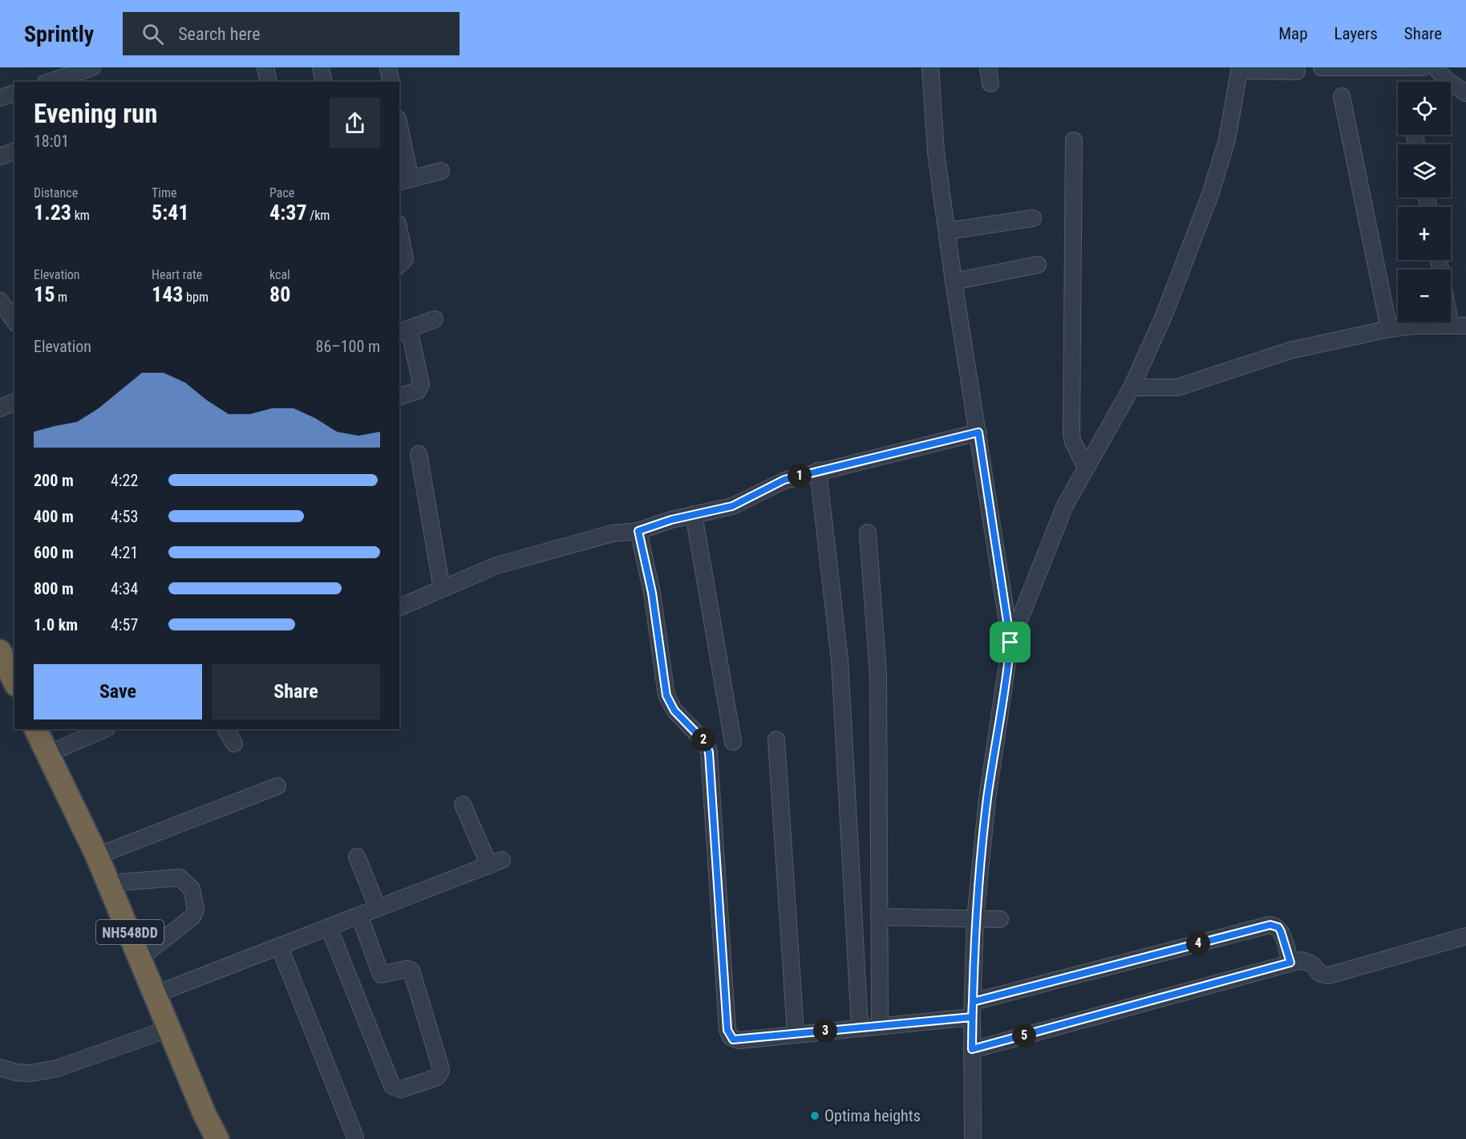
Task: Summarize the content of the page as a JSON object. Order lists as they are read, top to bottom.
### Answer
{
  "streets": {
    "highway": ["NH548DD"]
  },
  "places": ["Optima heights"],
  "page": {
    "header": "Sprintly",
    "search": "Search here",
    "nav": ["Map", "Layers", "Share"],
    "map_buttons": ["+", "−"],
    "heading": ["Evening run", "18:01"],
    "stats": [
      ["Distance", "1.23 km"],
      ["Time", "5:41"],
      ["Pace", "4:37 /km"],
      ["Elevation", "15 m"],
      ["Heart rate", "143 bpm"],
      ["kcal", "80"]
    ],
    "chart": ["Elevation", "86–100 m"],
    "list": [
      {
        "name": "200 m",
        "note": "4:22"
      },
      {
        "name": "400 m",
        "note": "4:53"
      },
      {
        "name": "600 m",
        "note": "4:21"
      },
      {
        "name": "800 m",
        "note": "4:34"
      },
      {
        "name": "1.0 km",
        "note": "4:57"
      }
    ],
    "pins": [
      "1",
      "2",
      "4",
      "3",
      "5"
    ],
    "buttons": ["Save", "Share"]
  }
}
